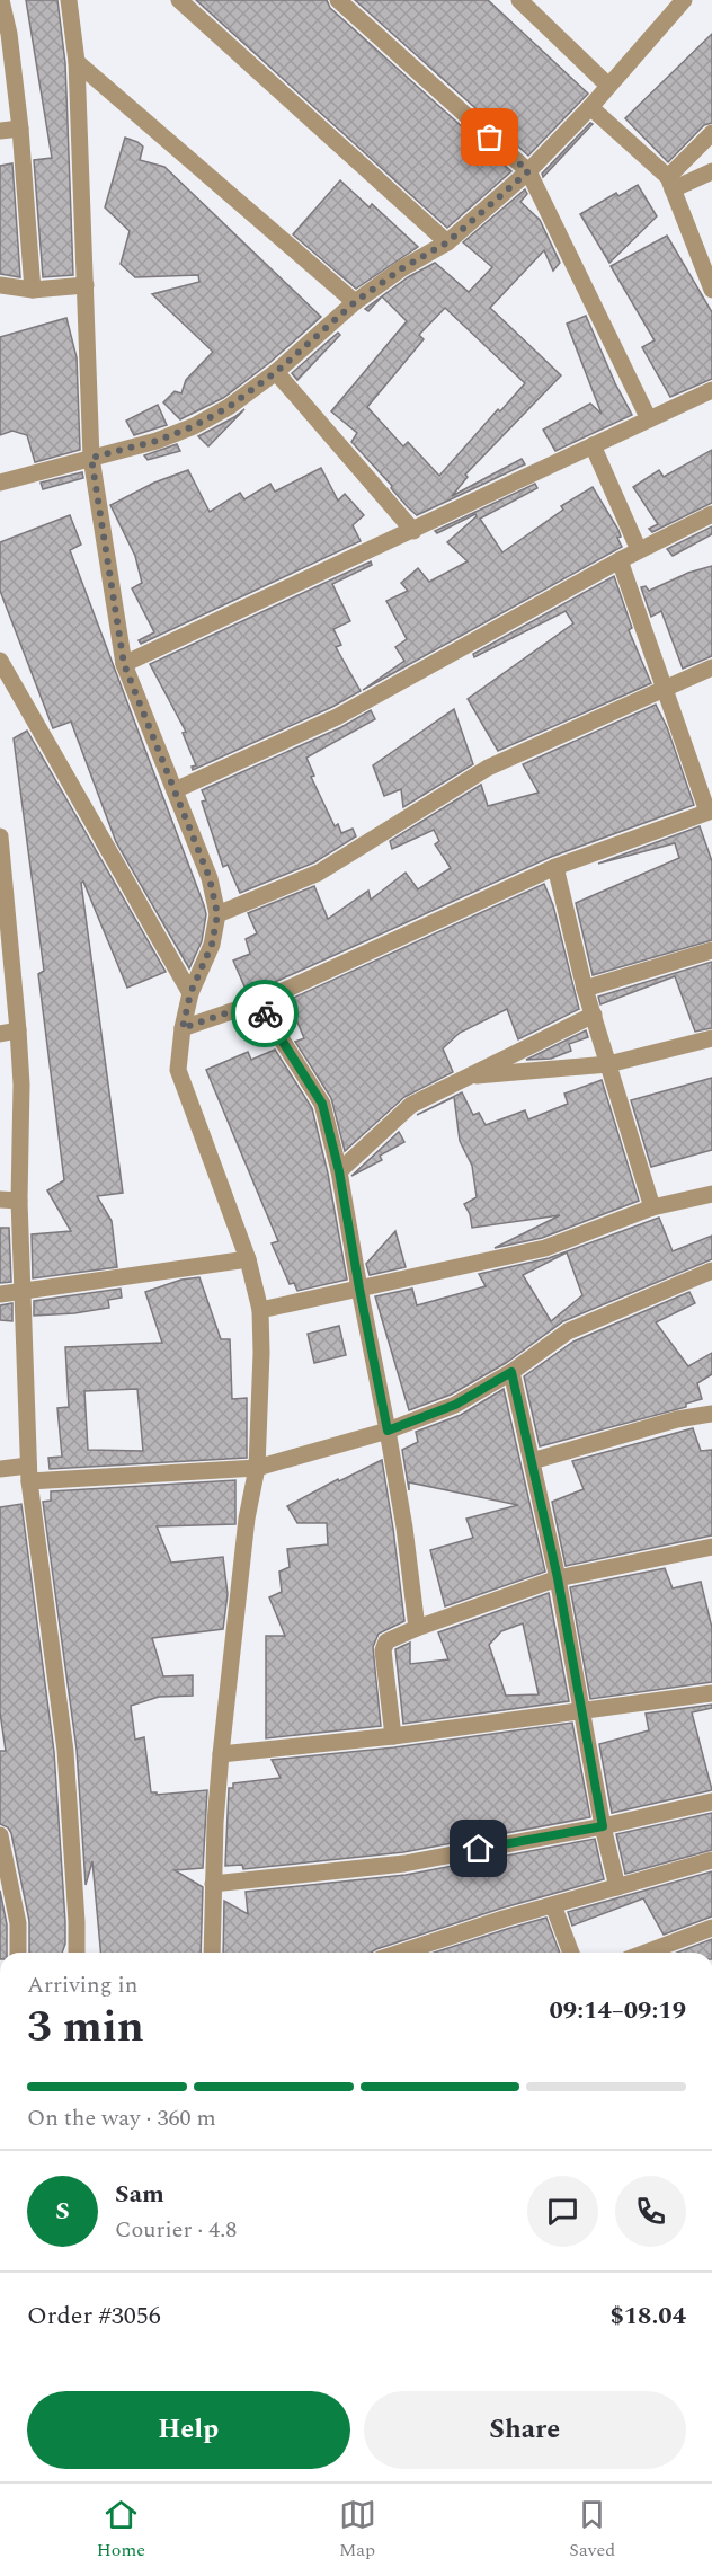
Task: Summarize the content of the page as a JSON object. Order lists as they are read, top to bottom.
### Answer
{
  "page": {
    "heading": ["3 min", "Arriving in", "09:14–09:19"],
    "panel": [
      "Sam",
      "Courier · 4.8",
      "Order #3056",
      "$18.04"
    ],
    "bar": "On the way · 360 m",
    "round": "S",
    "buttons": ["Help", "Share"],
    "tabs": ["Home", "Map", "Saved"]
  }
}
